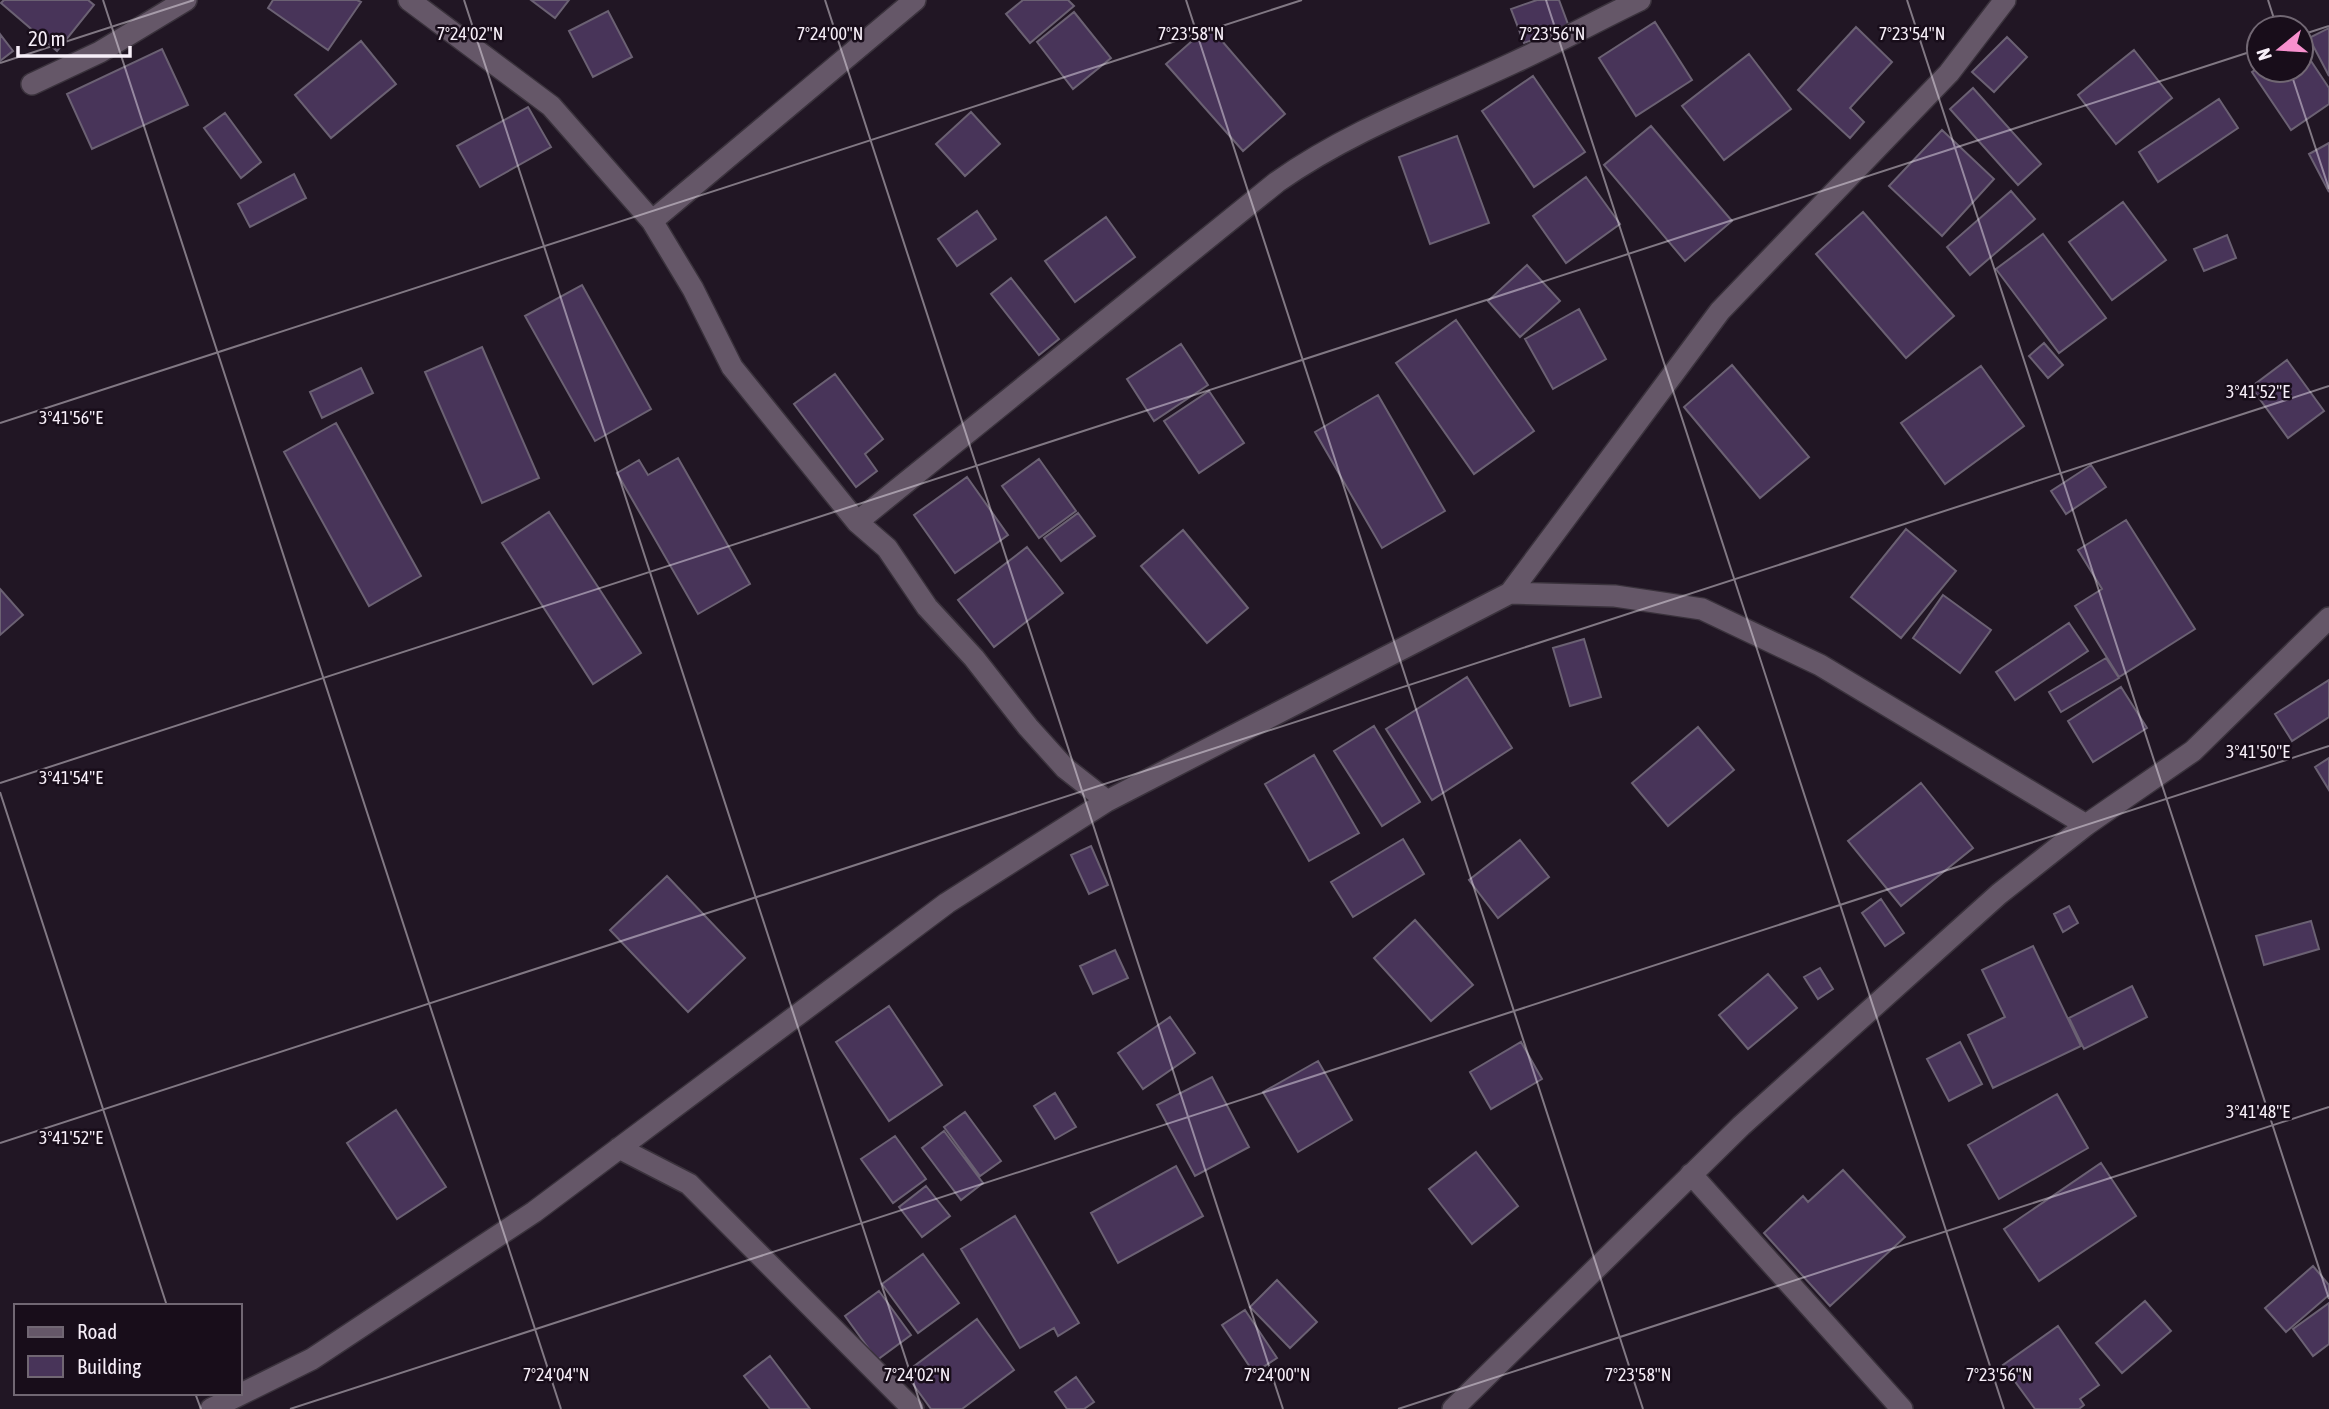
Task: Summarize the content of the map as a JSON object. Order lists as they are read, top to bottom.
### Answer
{
  "legend": ["Road", "Building"],
  "scale_bar": "20 m",
  "north": "left",
  "coordinates": [
    "7°24'02\"N",
    "7°24'00\"N",
    "7°23'58\"N",
    "7°23'56\"N",
    "7°23'54\"N",
    "3°41'52\"E",
    "3°41'56\"E",
    "3°41'50\"E",
    "3°41'54\"E",
    "3°41'48\"E",
    "7°24'04\"N"
  ]
}
